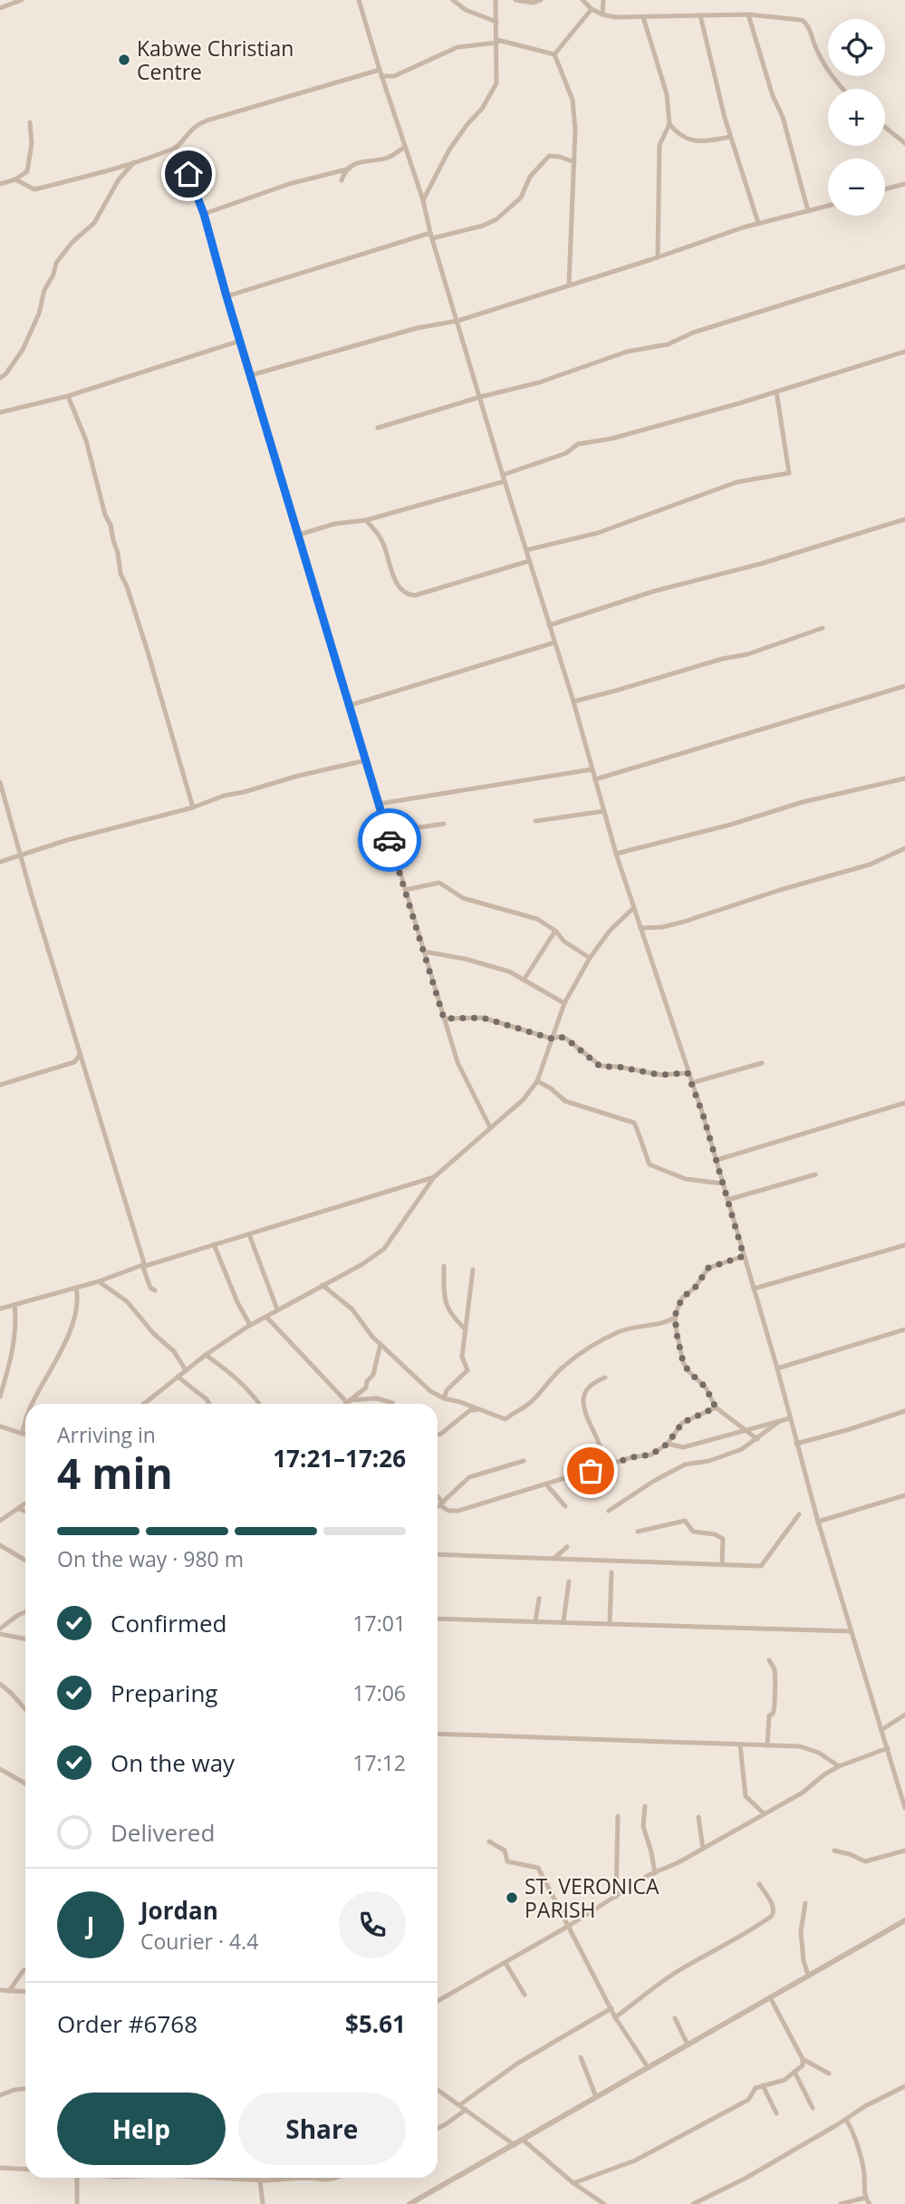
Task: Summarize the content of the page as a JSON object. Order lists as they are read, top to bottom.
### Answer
{
  "places": ["Kabwe Christian Centre", "ST. VERONICA PARISH"],
  "page": {
    "map_buttons": ["+", "−"],
    "heading": ["4 min", "Arriving in", "17:21–17:26"],
    "panel": [
      "Jordan",
      "Courier · 4.4",
      "Order #6768",
      "$5.61"
    ],
    "bar": "On the way · 980 m",
    "list": [
      ["Confirmed", "17:01"],
      ["Preparing", "17:06"],
      ["On the way", "17:12"],
      "Delivered"
    ],
    "round": "J",
    "buttons": ["Help", "Share"]
  }
}
